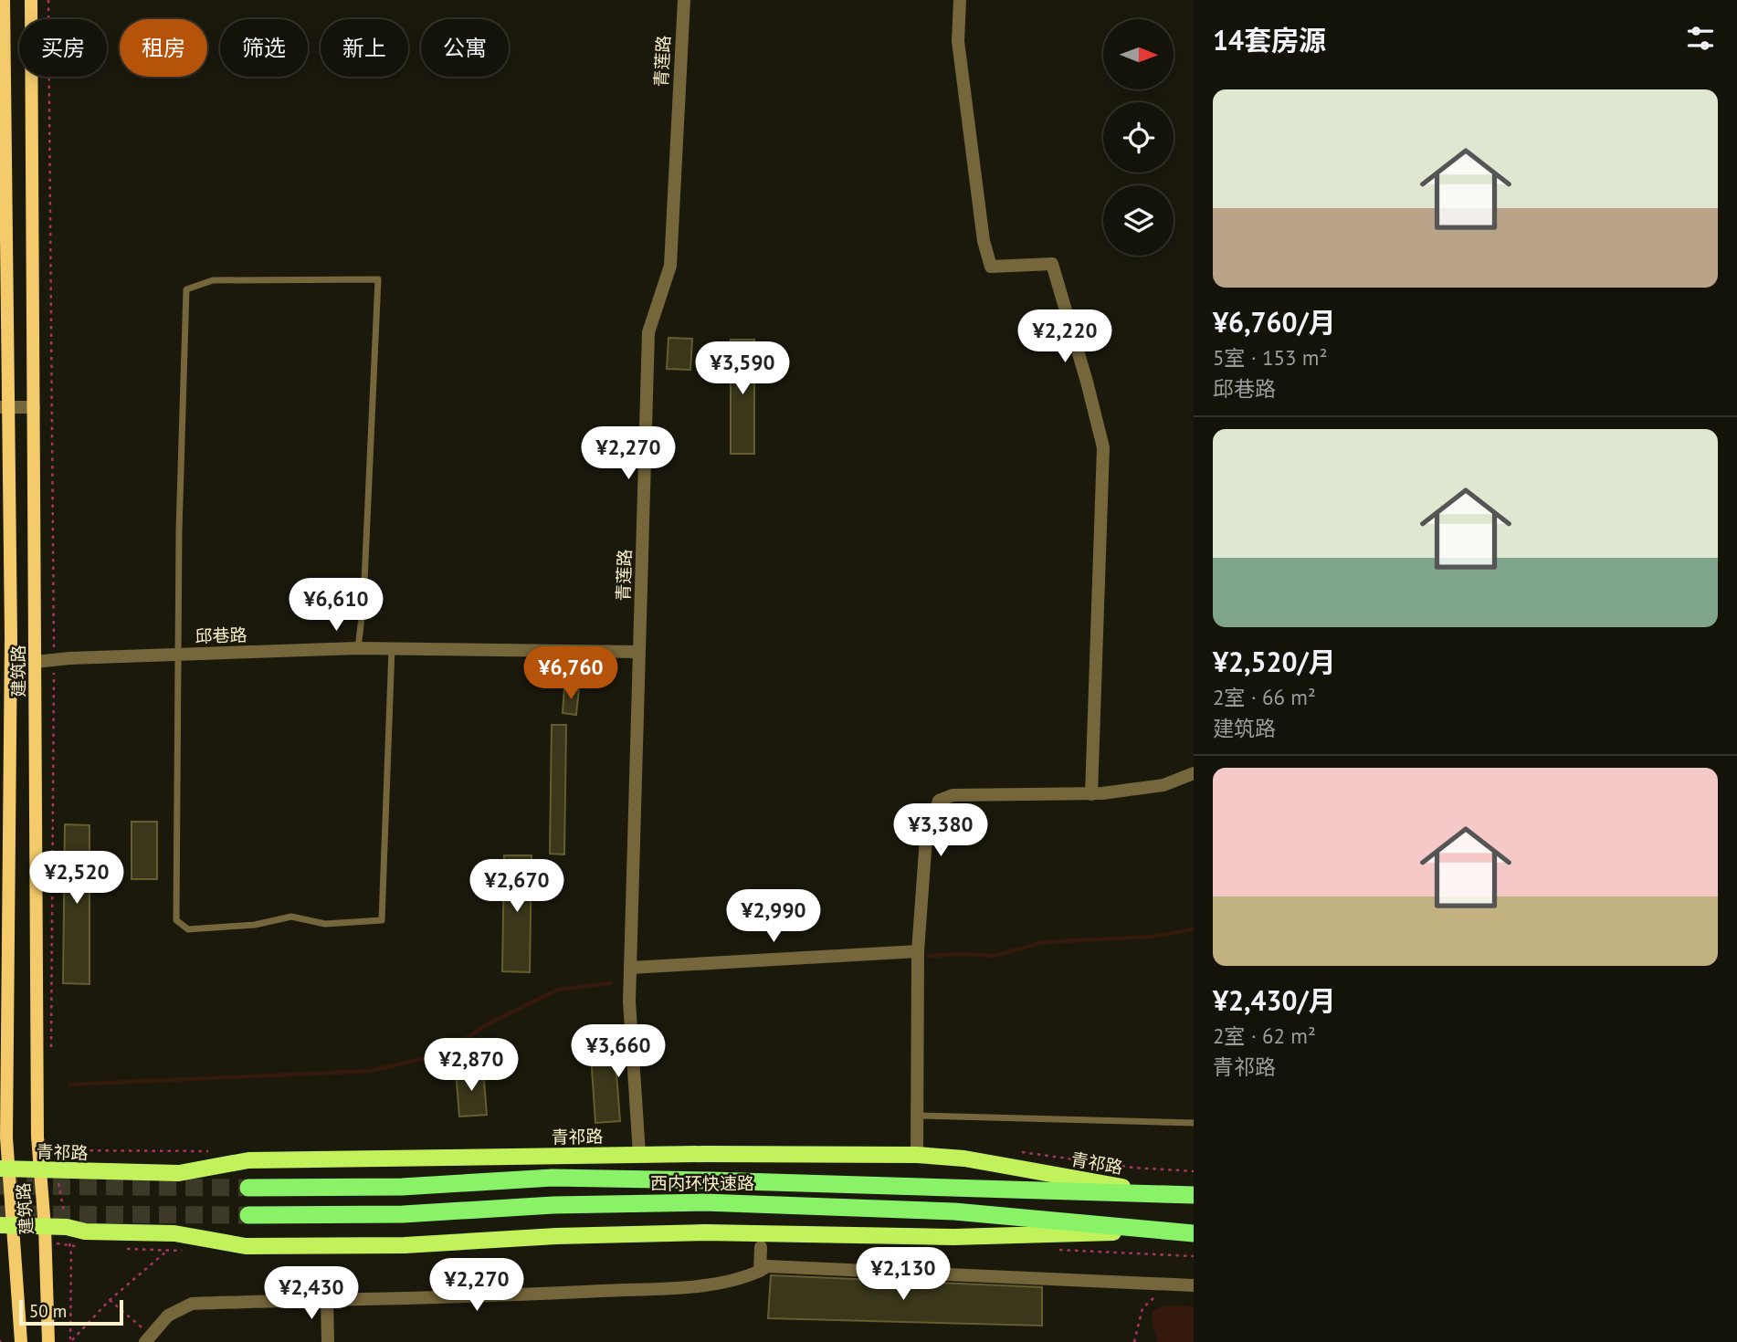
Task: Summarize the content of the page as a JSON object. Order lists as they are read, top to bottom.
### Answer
{
  "streets": {
    "highway": ["西内环快速路"],
    "main road": ["建筑路", "青祁路"],
    "street": ["青莲路", "邱巷路"]
  },
  "crossings": [
    ["青莲路", "邱巷路"],
    ["青莲路", "青祁路"],
    ["邱巷路", "建筑路"],
    ["建筑路", "青祁路"],
    ["青祁路", "西内环快速路"]
  ],
  "scale_bar": "50 m",
  "north": "right",
  "page": {
    "heading": "14套房源",
    "chip": [
      "买房",
      "租房",
      "筛选",
      "新上",
      "公寓"
    ],
    "list": [
      {
        "name": "¥6,760/月",
        "note": "5室 · 153 m² · 邱巷路"
      },
      {
        "name": "¥2,520/月",
        "note": "2室 · 66 m² · 建筑路"
      },
      {
        "name": "¥2,430/月",
        "note": "2室 · 62 m² · 青祁路"
      }
    ],
    "price": [
      "¥2,220",
      "¥3,590",
      "¥2,270",
      "¥6,610",
      "¥6,760",
      "¥3,380",
      "¥2,520",
      "¥2,670",
      "¥2,990",
      "¥3,660",
      "¥2,870",
      "¥2,130",
      "¥2,270",
      "¥2,430"
    ],
    "scale": "50 m"
  }
}
